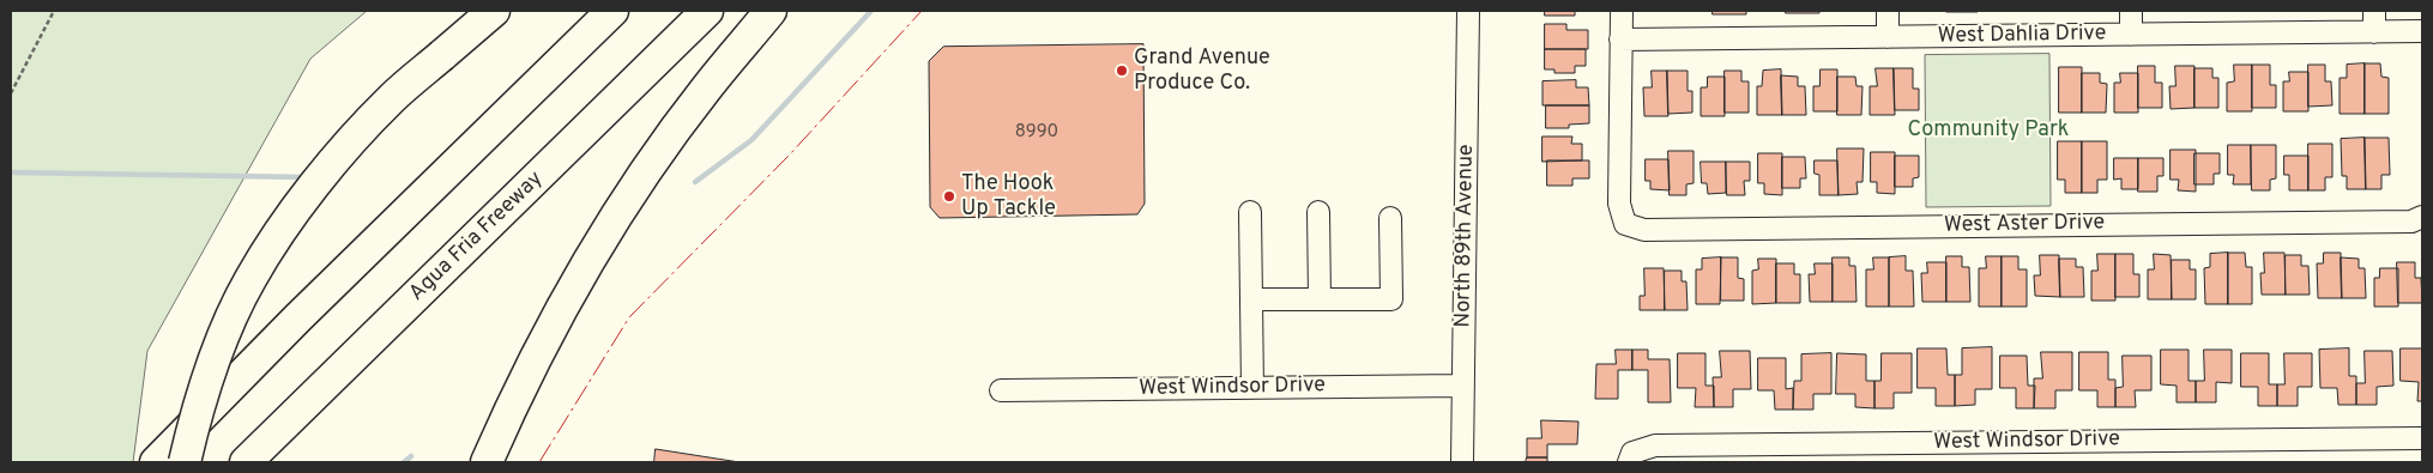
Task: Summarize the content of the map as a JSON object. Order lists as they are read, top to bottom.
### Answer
{
  "streets": {
    "highway": ["Agua Fria Freeway"],
    "street": [
      "West Dahlia Drive",
      "West Aster Drive",
      "North 89th Avenue",
      "West Windsor Drive"
    ]
  },
  "crossings": [
    ["West Dahlia Drive", "West Aster Drive"],
    ["North 89th Avenue", "West Windsor Drive"]
  ],
  "parks": ["Community Park"],
  "places": ["Grand Avenue Produce Co.", "The Hook Up Tackle"],
  "house_numbers": ["8990"]
}
